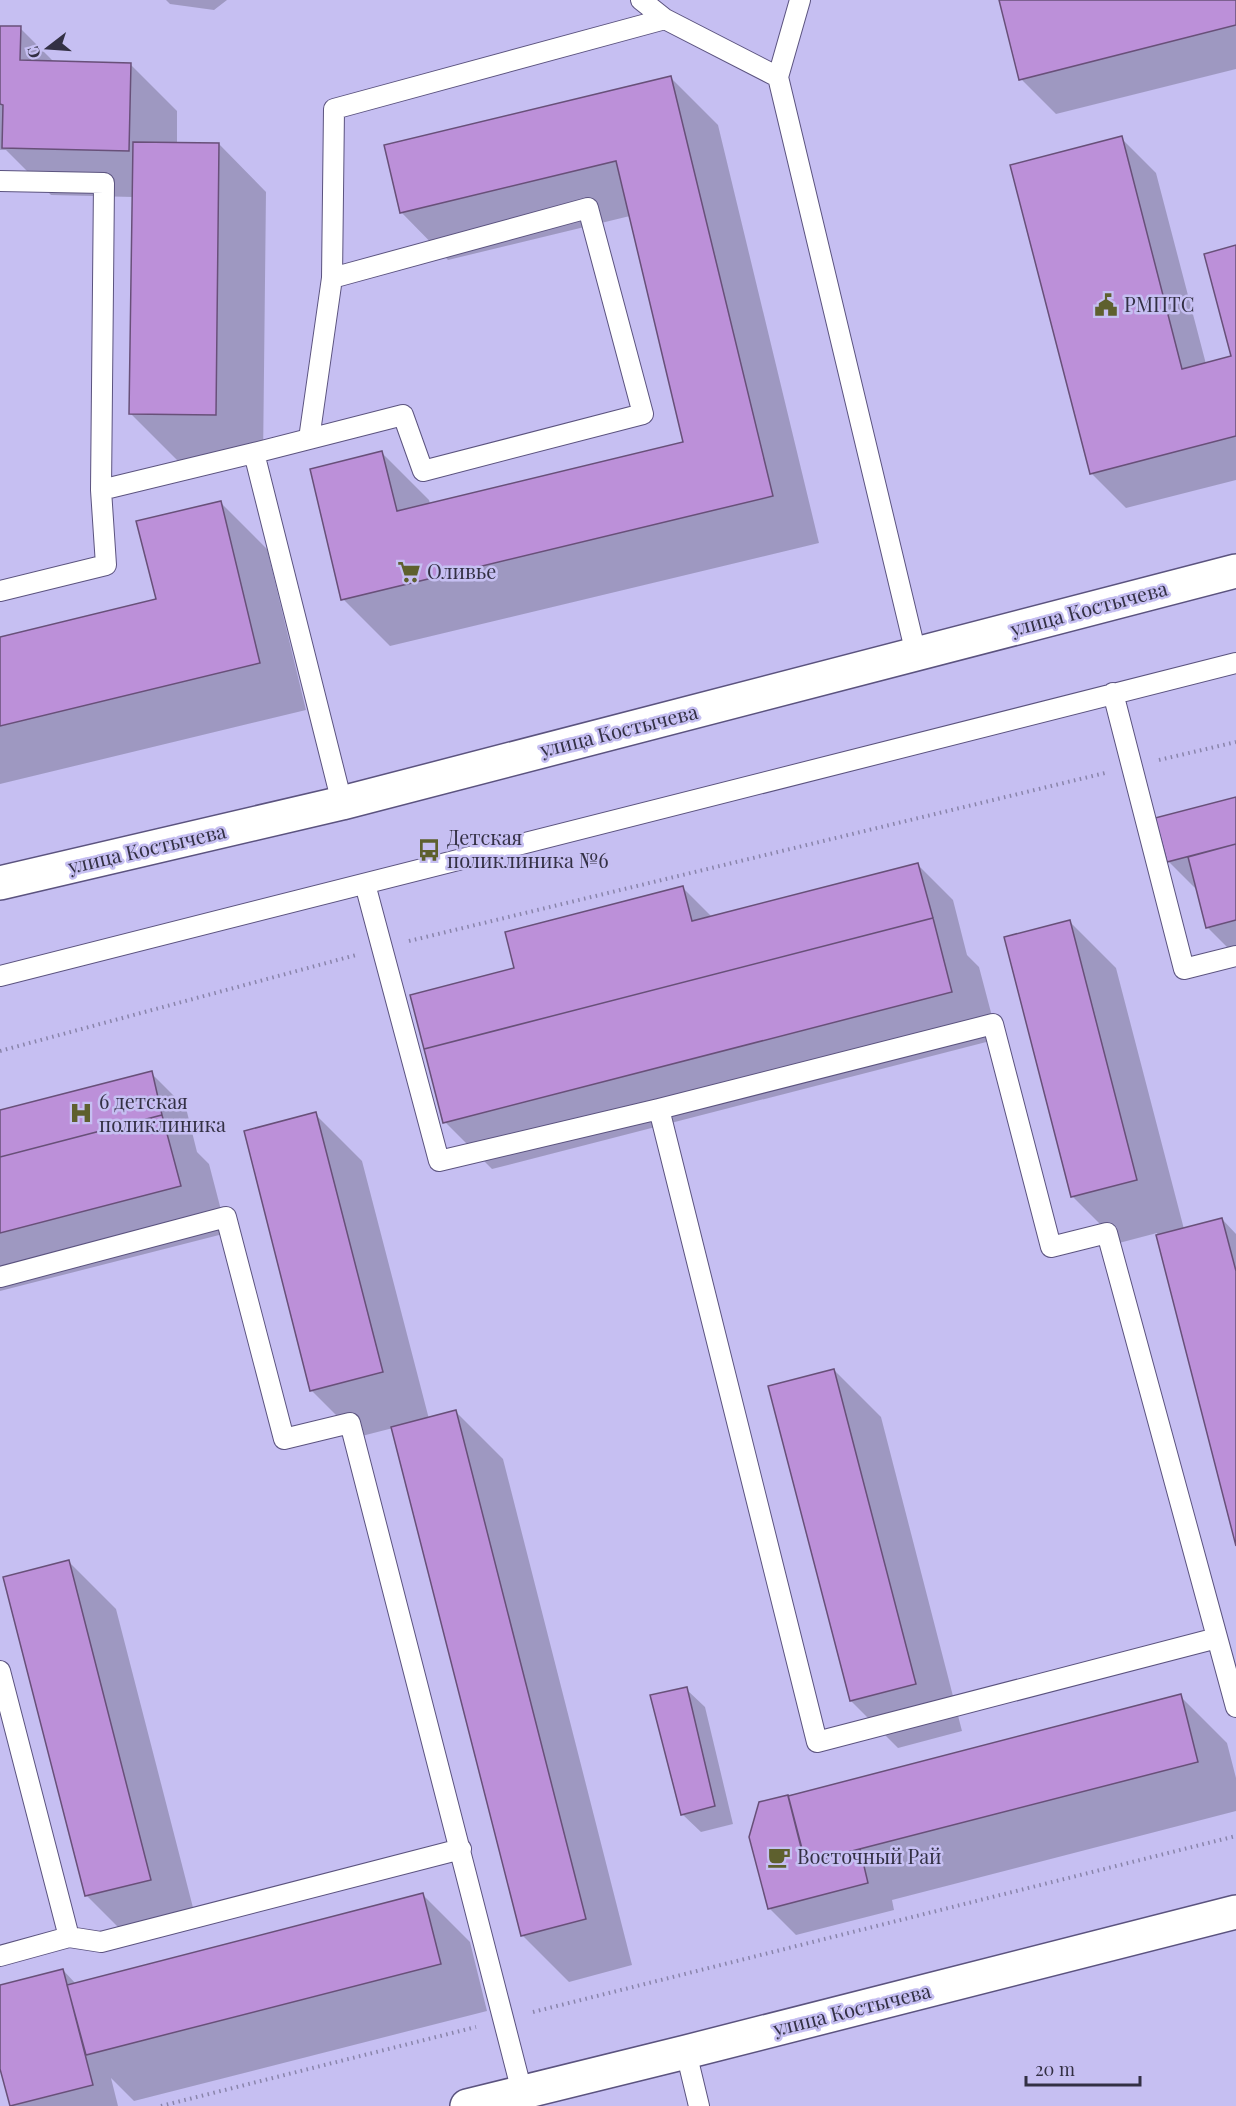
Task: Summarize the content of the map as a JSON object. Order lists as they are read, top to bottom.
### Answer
{
  "streets": {
    "street": ["улица Костычева"]
  },
  "places": {
    "public building": ["РМПТС"],
    "supermarket": ["Оливье"],
    "bus stop": ["Детская поликлиника №6"],
    "hospital": ["6 детская поликлиника"],
    "cafe": ["Восточный Рай"]
  },
  "scale_bar": "20 m",
  "north": "left"
}
